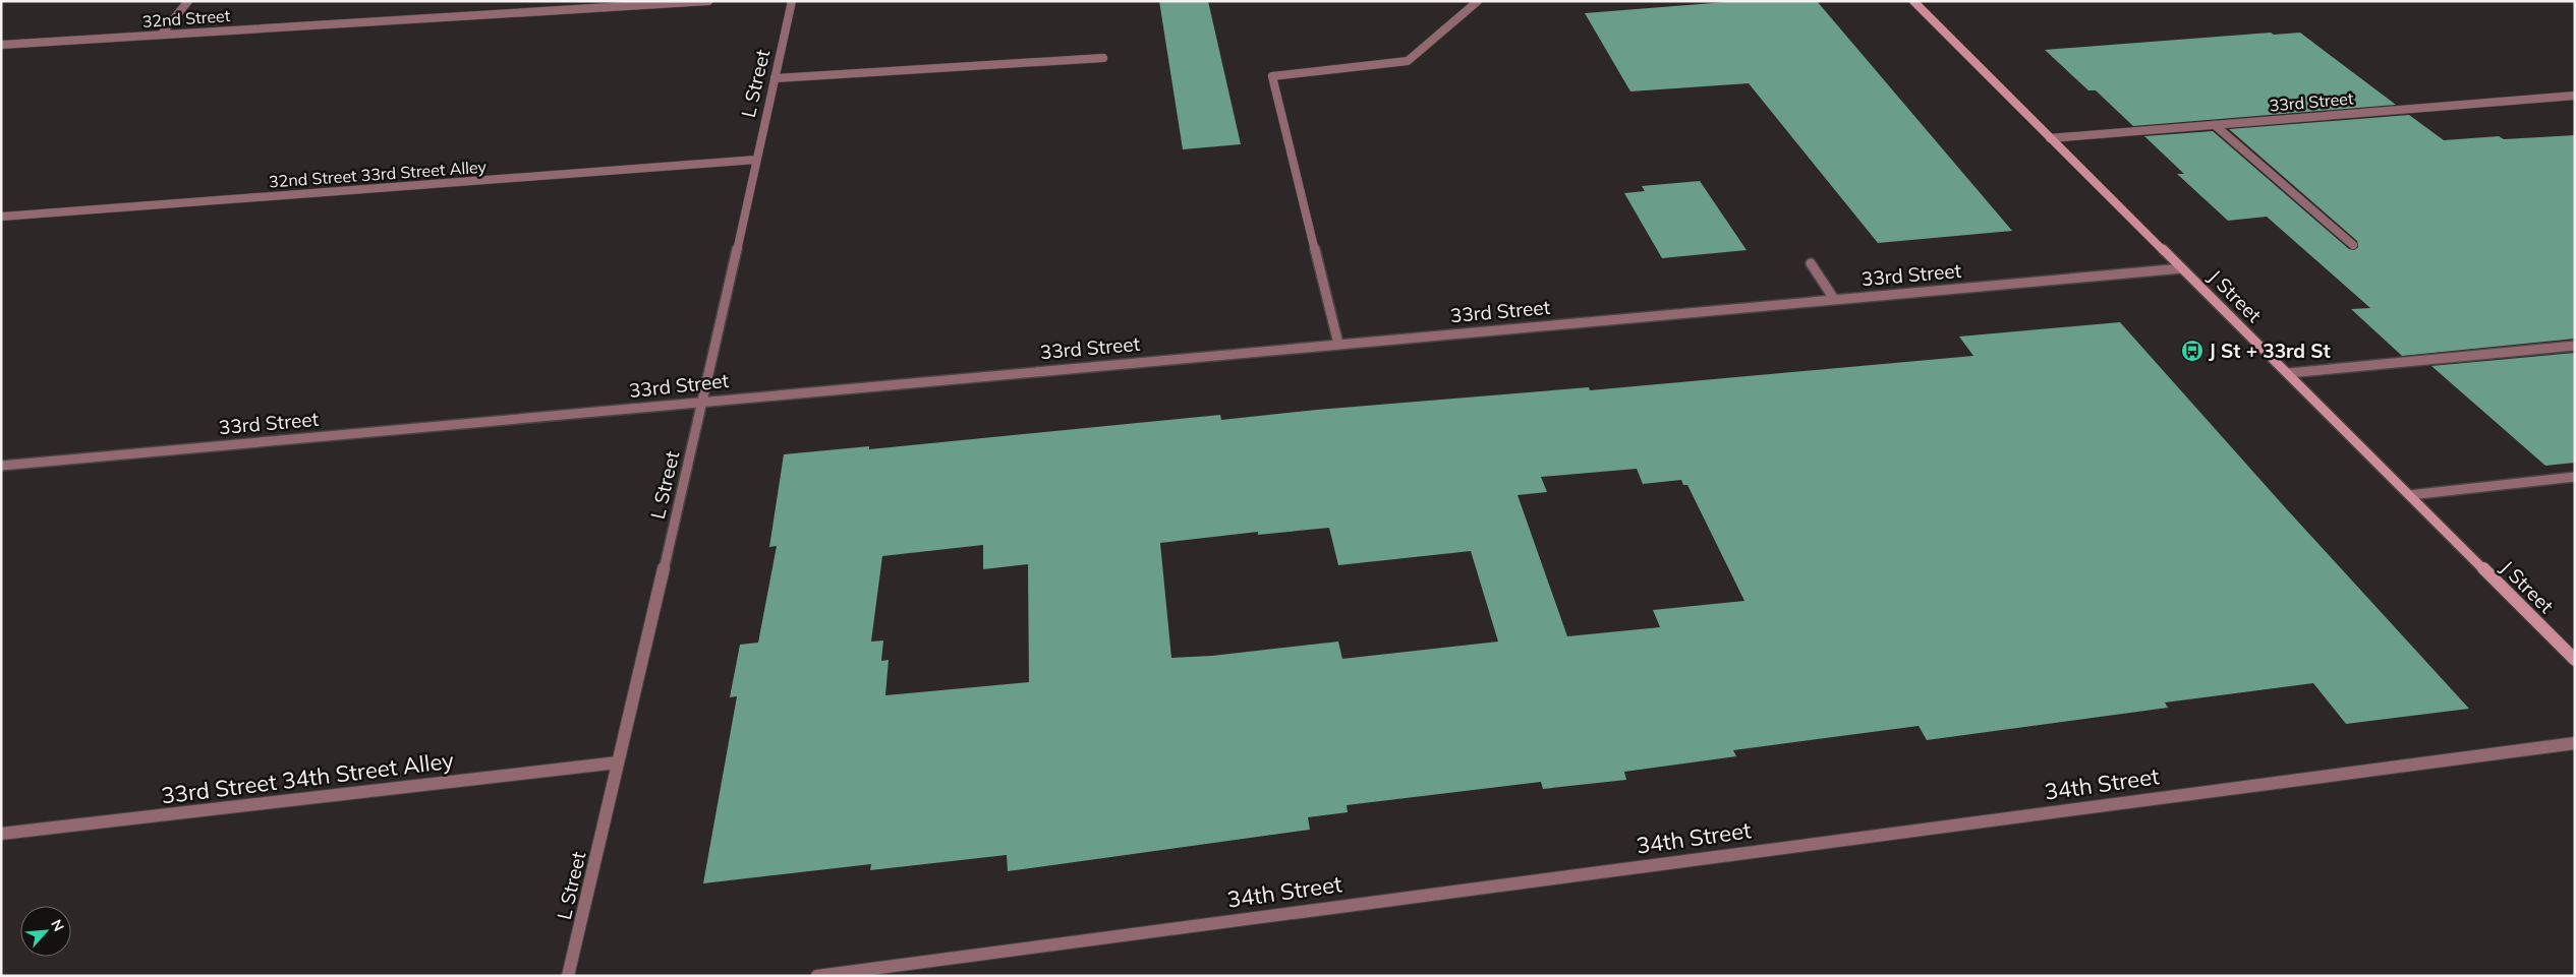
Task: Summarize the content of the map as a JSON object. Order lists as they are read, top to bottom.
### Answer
{
  "streets": {
    "main road": ["J Street"],
    "street": [
      "32nd Street",
      "L Street",
      "33rd Street",
      "32nd Street 33rd Street Alley",
      "33rd Street 34th Street Alley",
      "34th Street"
    ]
  },
  "crossings": [
    ["L Street", "33rd Street"],
    ["L Street", "32nd Street 33rd Street Alley"],
    ["L Street", "33rd Street 34th Street Alley"],
    ["33rd Street", "J Street"]
  ],
  "places": {
    "bus stop": ["J St + 33rd St"]
  },
  "north": "top right"
}
